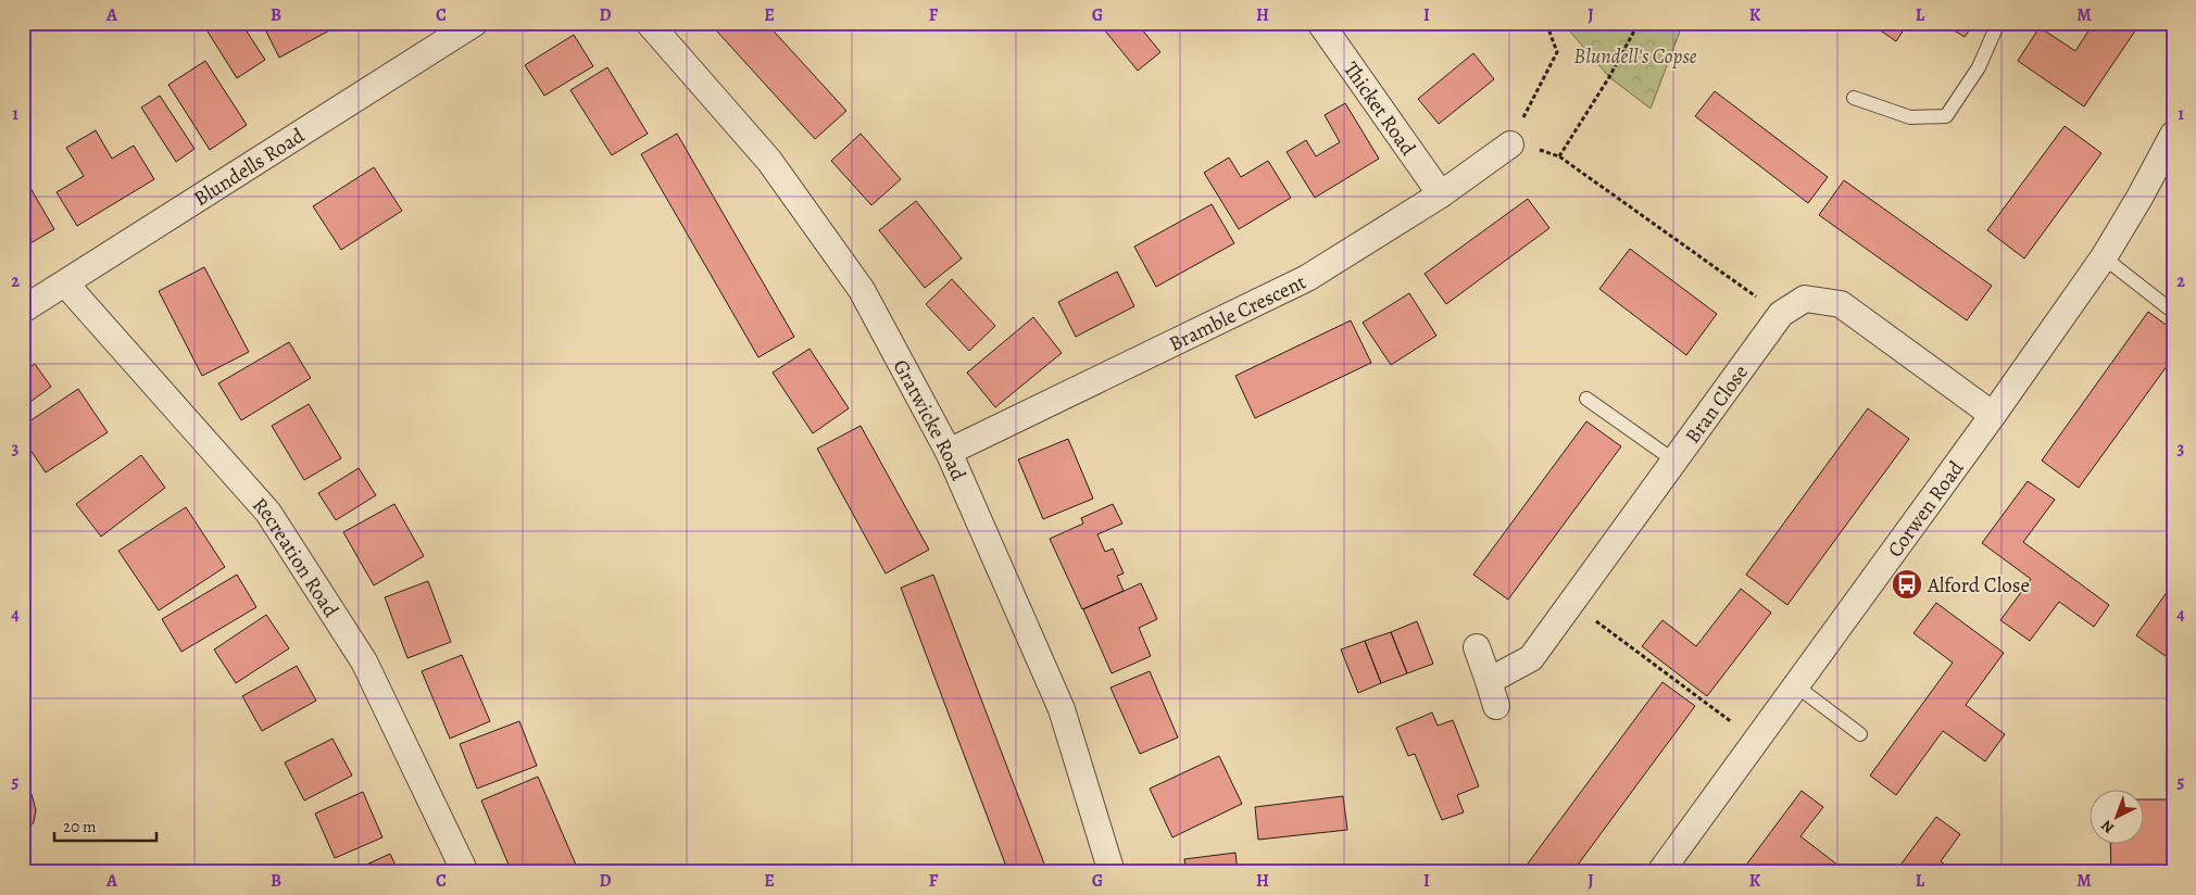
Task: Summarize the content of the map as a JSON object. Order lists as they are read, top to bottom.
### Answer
{
  "streets": {
    "street": [
      "Thicket Road",
      "Blundells Road",
      "Bramble Crescent",
      "Bran Close",
      "Gratwicke Road",
      "Corwen Road",
      "Recreation Road"
    ]
  },
  "crossings": [
    ["Thicket Road", "Bramble Crescent"],
    ["Blundells Road", "Recreation Road"],
    ["Bramble Crescent", "Gratwicke Road"],
    ["Bran Close", "Corwen Road"]
  ],
  "parks": ["Blundell's Copse"],
  "places": {
    "bus stop": ["Alford Close"]
  },
  "scale_bar": "20 m",
  "north": "bottom left",
  "grid": {
    "columns": [
      "A",
      "B",
      "C",
      "D",
      "E",
      "F",
      "G",
      "H",
      "I",
      "J",
      "K",
      "L",
      "M"
    ],
    "rows": [
      "1",
      "2",
      "3",
      "4",
      "5"
    ]
  }
}
